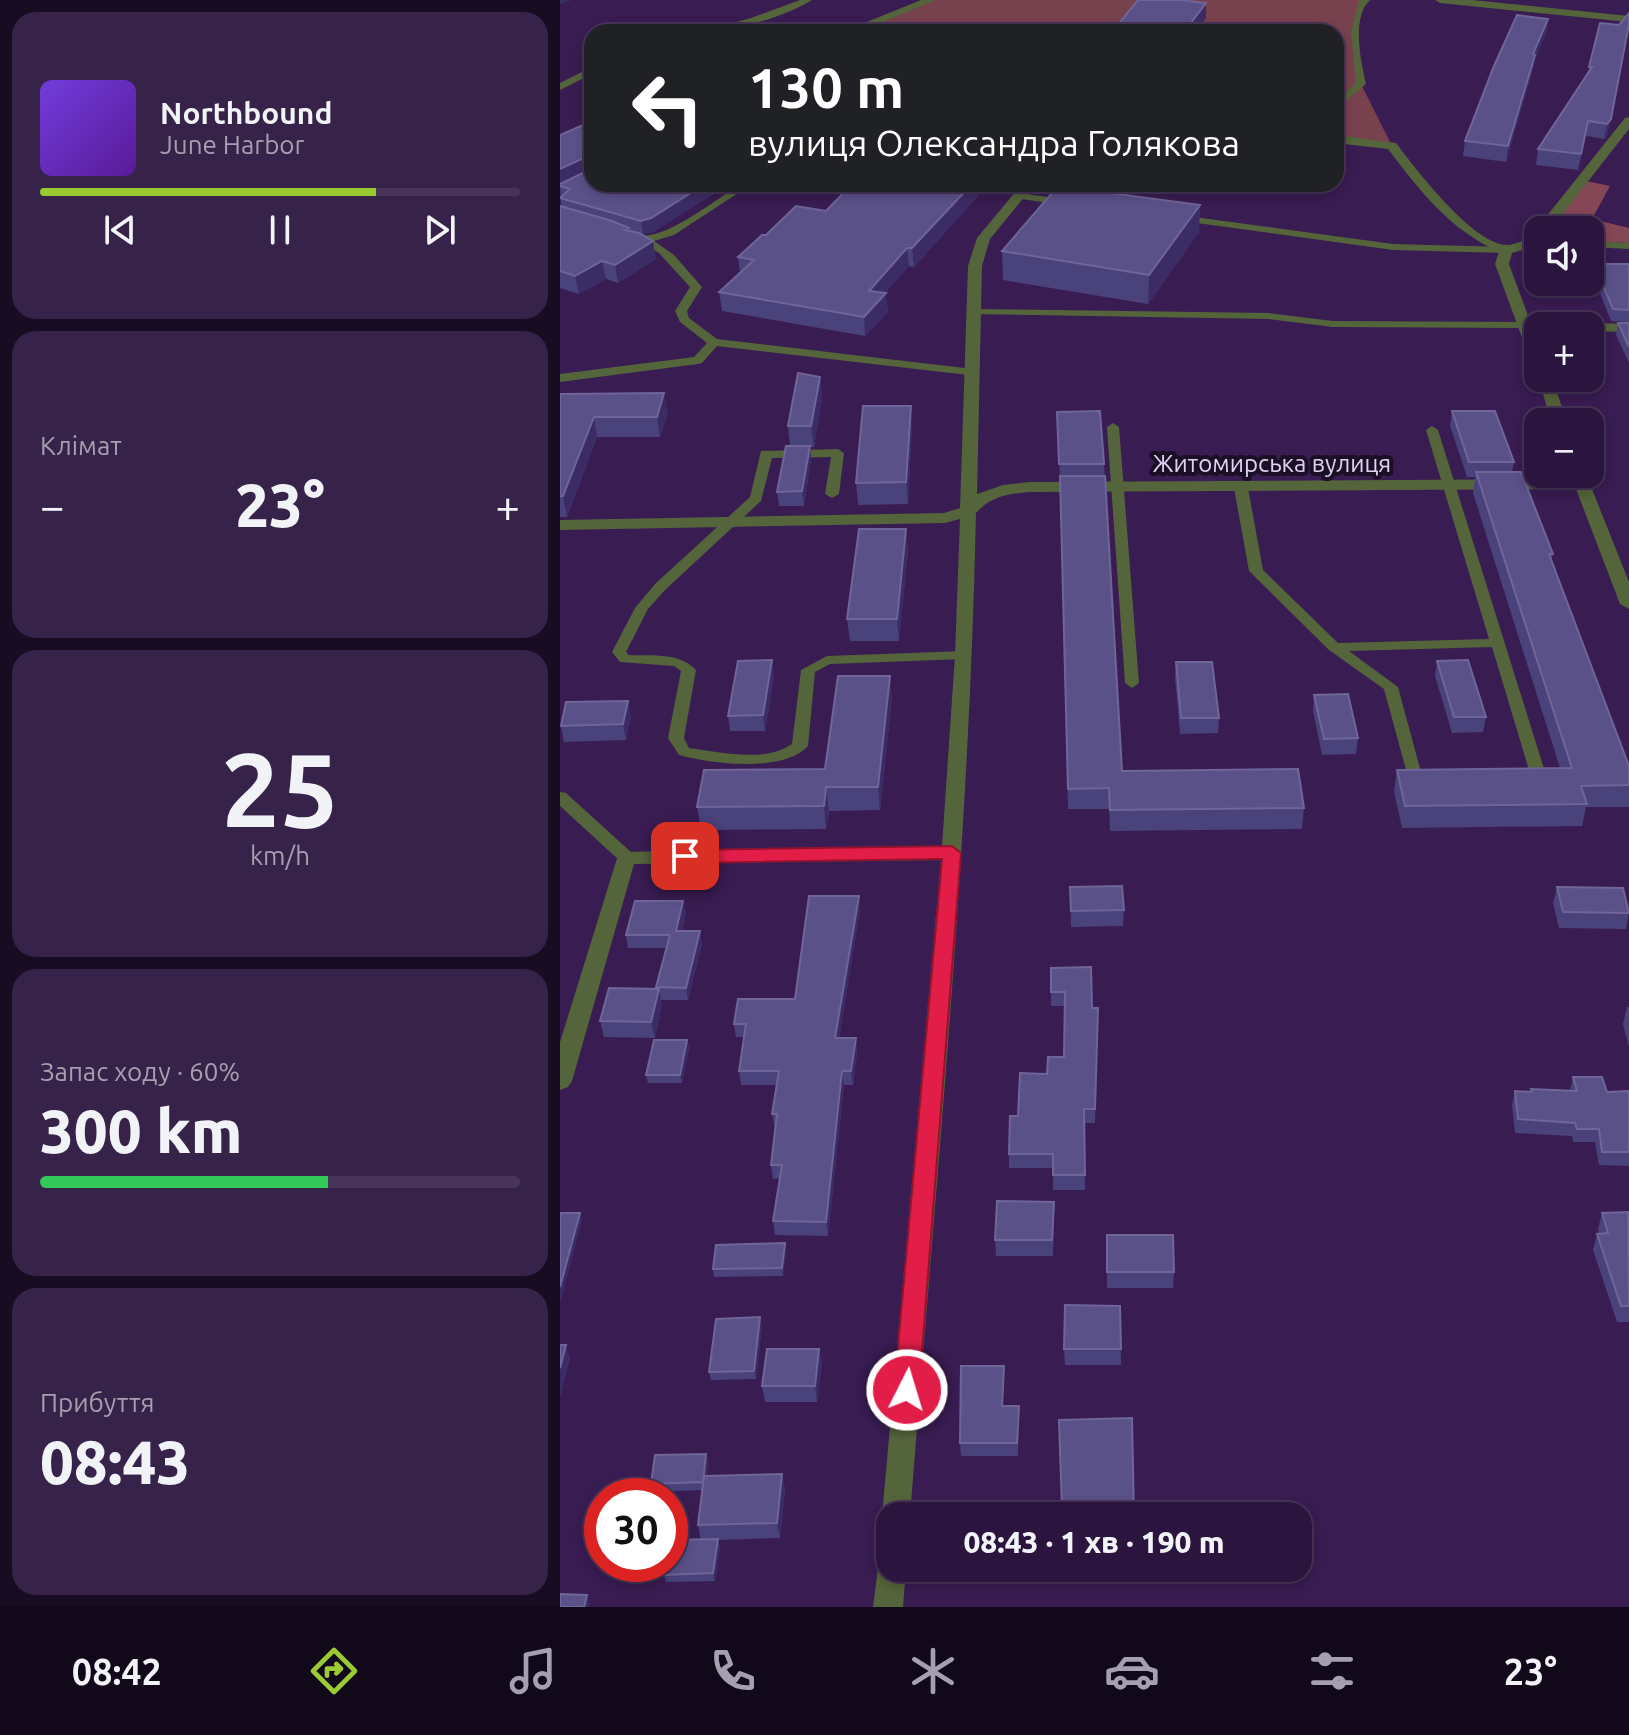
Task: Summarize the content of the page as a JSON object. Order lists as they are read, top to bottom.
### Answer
{
  "streets": {
    "street": ["Житомирська вулиця"]
  },
  "page": {
    "turn": ["130 m", "вулиця Олександра Голякова"],
    "song": ["Northbound", "June Harbor"],
    "map_buttons": ["+", "−"],
    "tile": [
      "Клімат",
      ["25", "km/h"],
      ["Запас ходу · 60%", "300 km"],
      ["Прибуття", "08:43"]
    ],
    "heat": ["−", "23°", "+"],
    "limit": "30",
    "trip": "08:43 · 1 хв · 190 m",
    "tabs": ["08:42", "23°"]
  }
}
